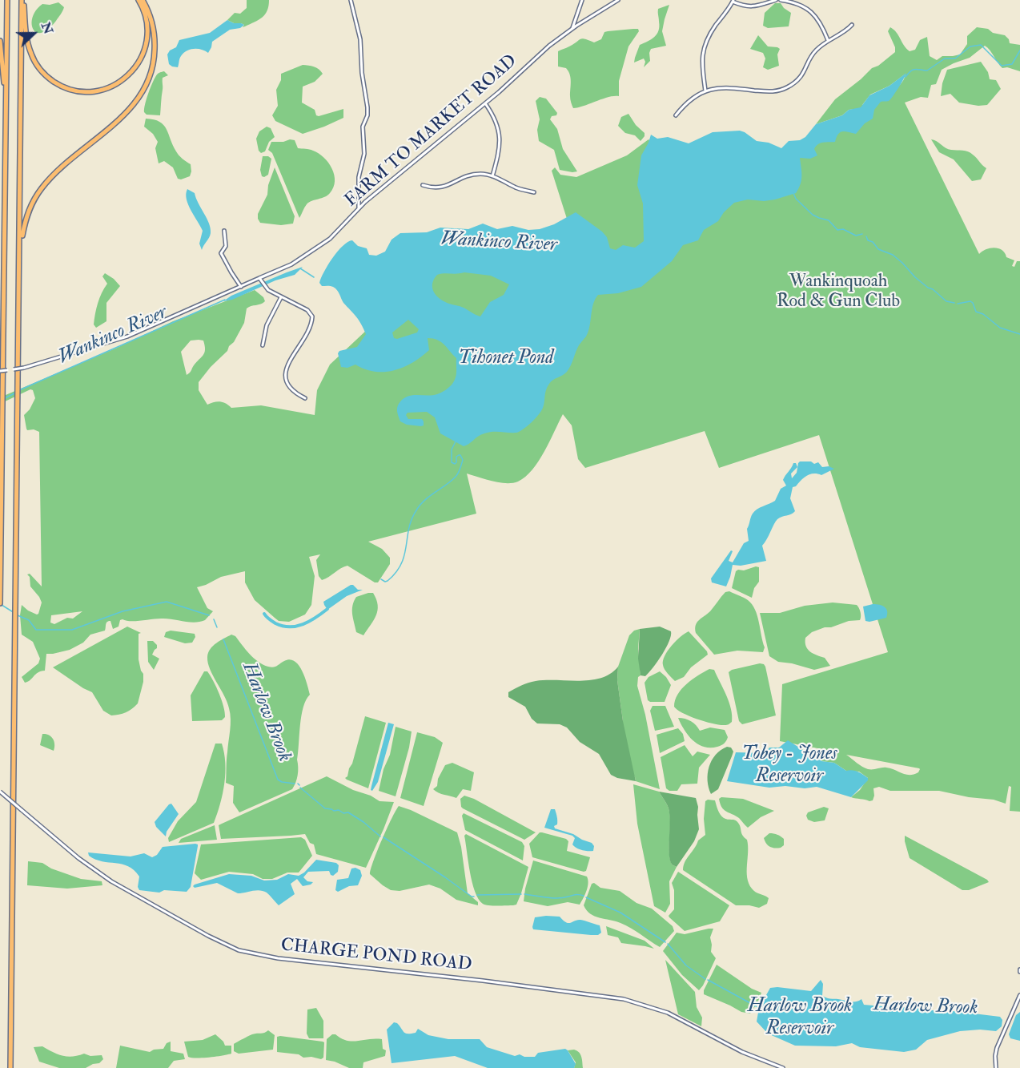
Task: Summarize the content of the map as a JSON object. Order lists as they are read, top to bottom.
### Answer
{
  "streets": {
    "street": ["FARM TO MARKET ROAD", "CHARGE POND ROAD"]
  },
  "water": [
    "Wankinco River",
    "Tihonet Pond",
    "Harlow Brook",
    "Tobey - Jones Reservoir",
    "Harlow Brook Reservoir"
  ],
  "parks": ["Wankinquoah Rod & Gun Club"],
  "north": "right"
}
